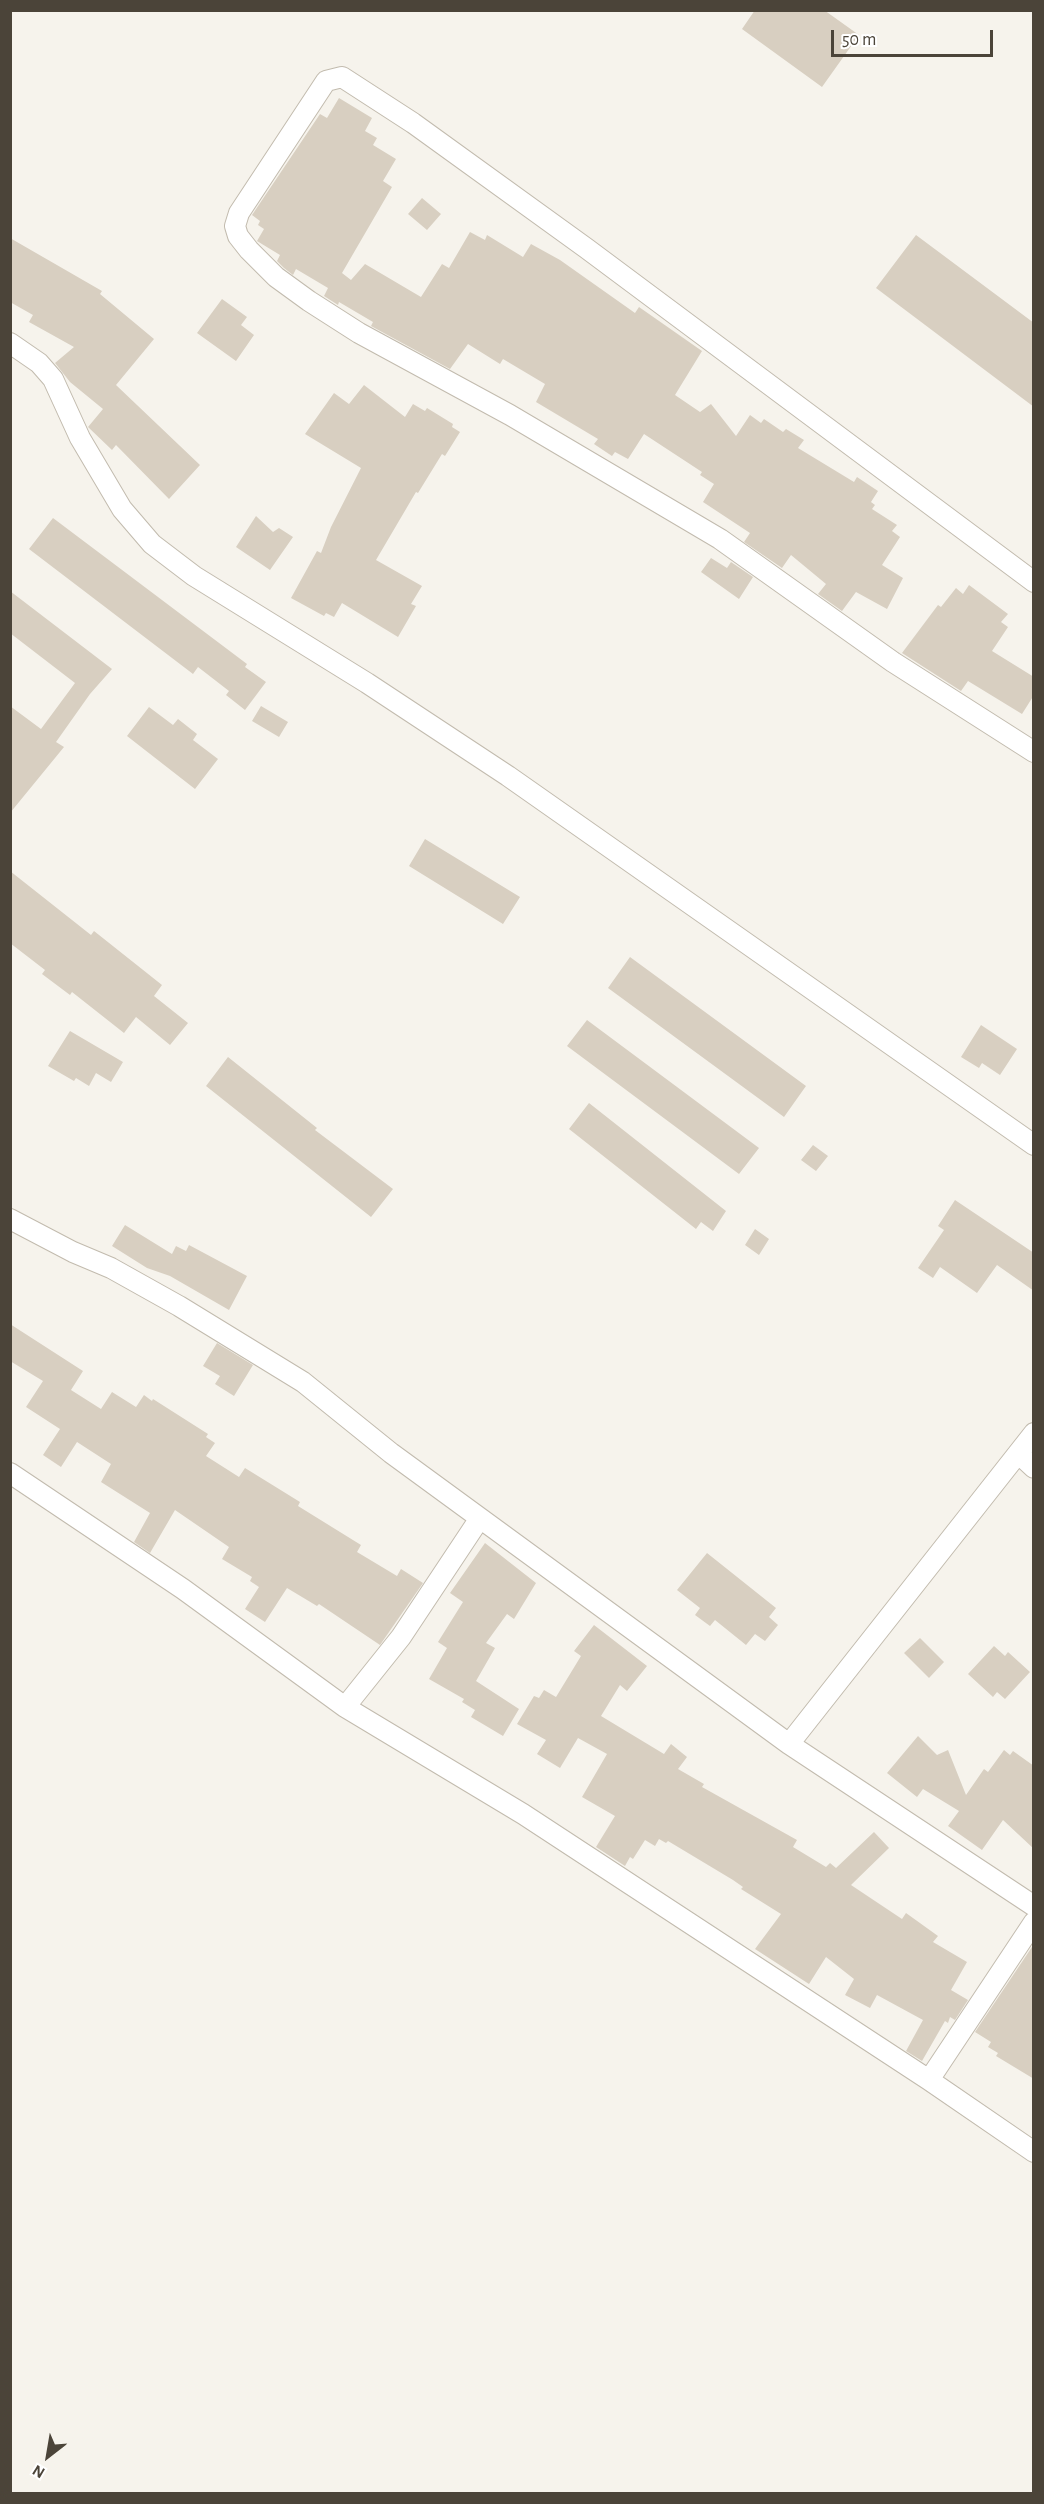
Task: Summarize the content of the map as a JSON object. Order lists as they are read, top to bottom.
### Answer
{
  "scale_bar": "50 m",
  "north": "bottom left"
}
